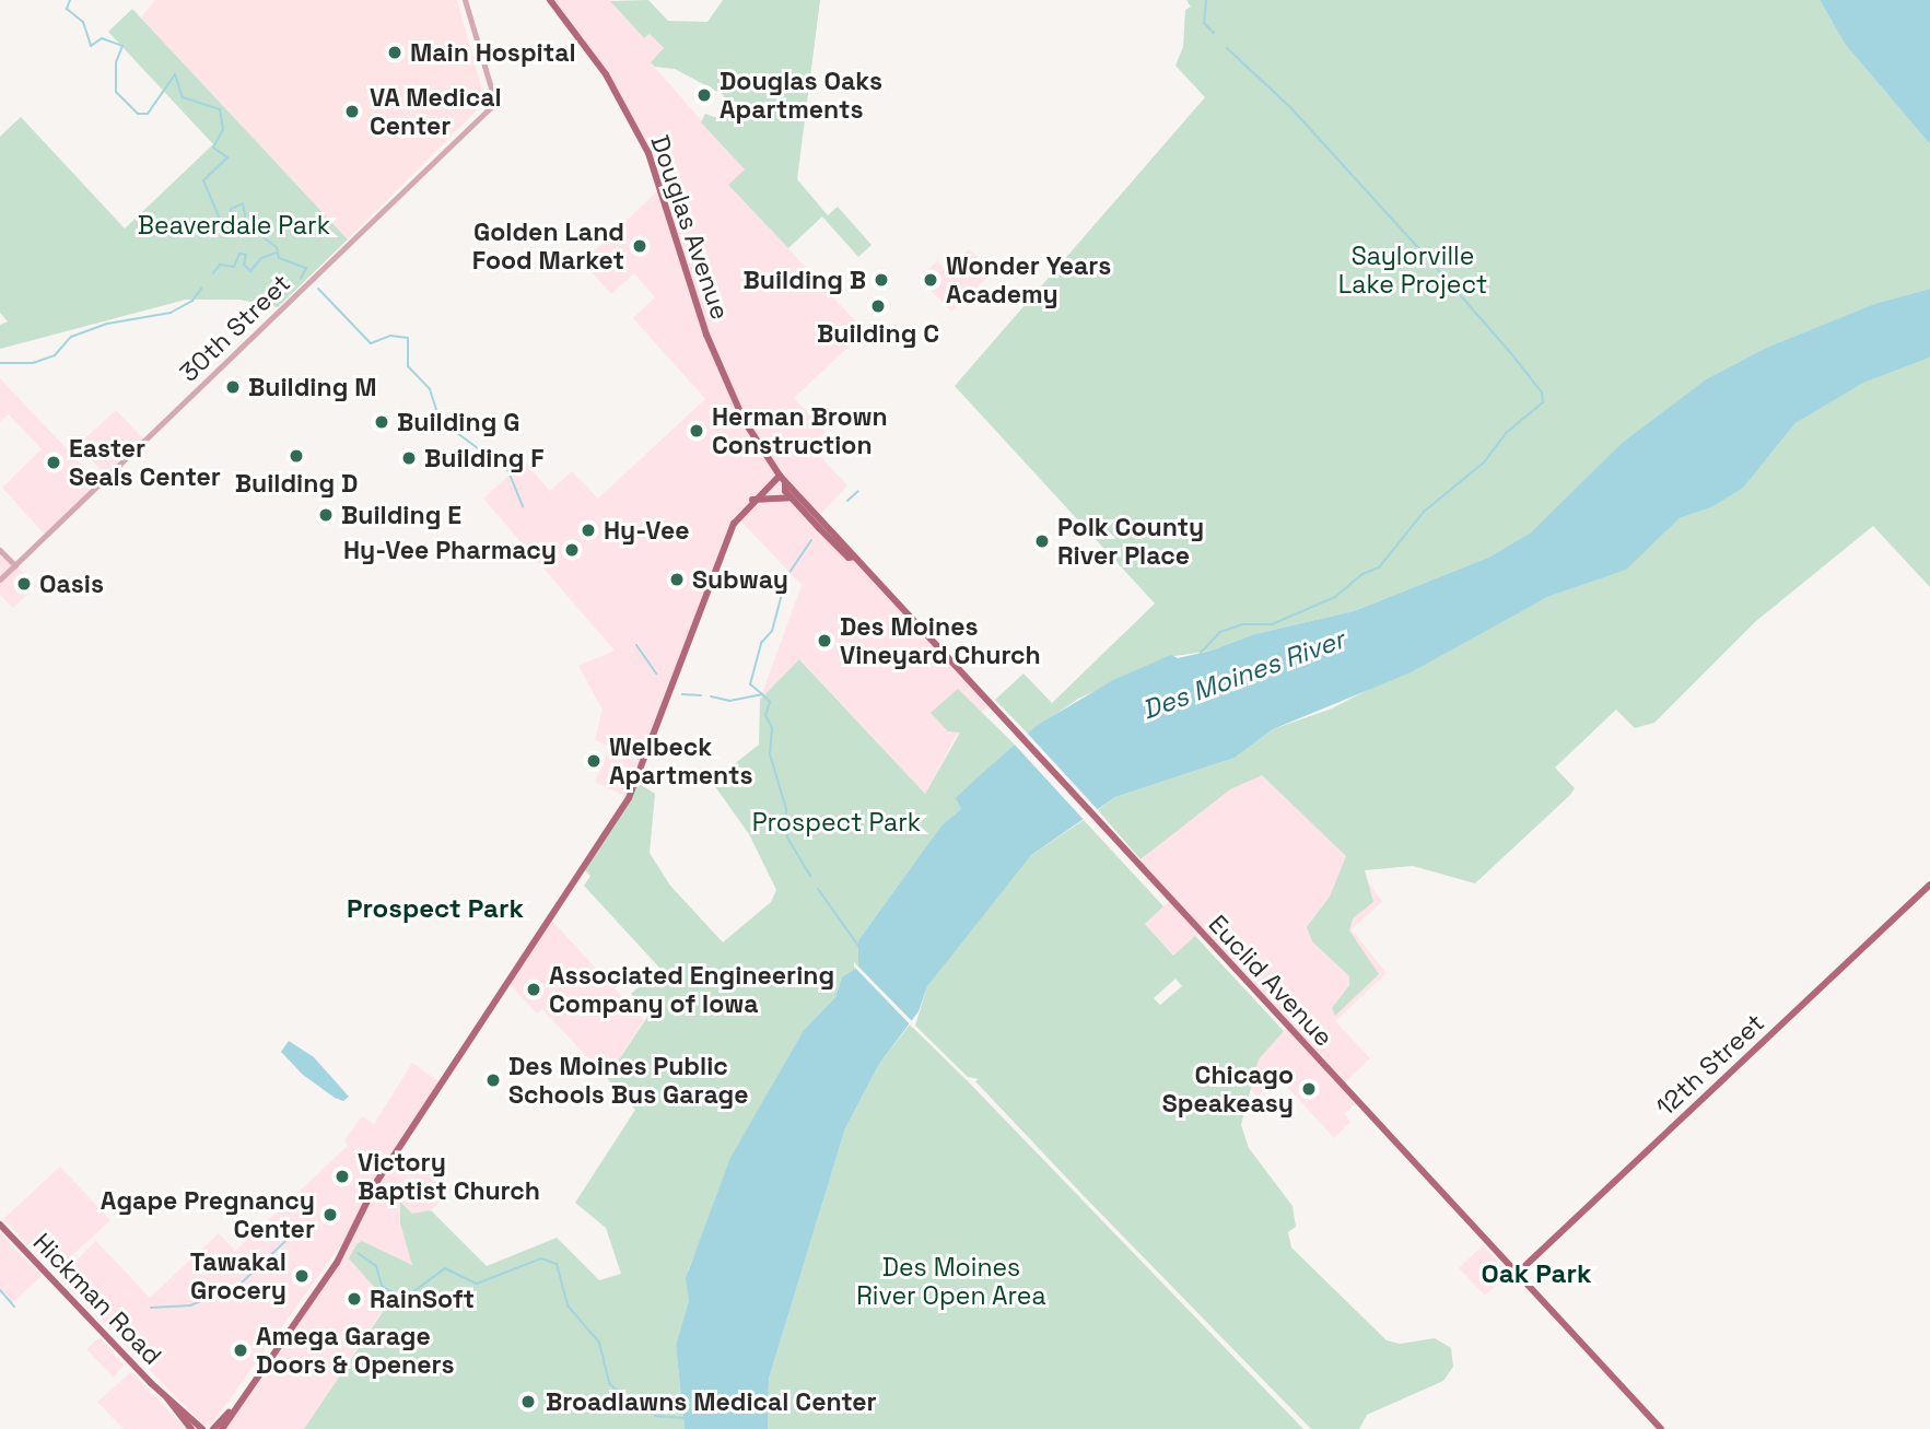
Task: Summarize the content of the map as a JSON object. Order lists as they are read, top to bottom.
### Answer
{
  "streets": {
    "main road": [
      "Douglas Avenue",
      "Euclid Avenue",
      "12th Street",
      "Hickman Road"
    ],
    "street": ["30th Street"]
  },
  "crossings": [
    ["Douglas Avenue", "Euclid Avenue"],
    ["Euclid Avenue", "12th Street"]
  ],
  "districts": ["Prospect Park", "Oak Park"],
  "water": ["Des Moines River"],
  "parks": [
    "Beaverdale Park",
    "Saylorville Lake Project",
    "Prospect Park",
    "Des Moines River Open Area"
  ],
  "places": [
    "Main Hospital",
    "Douglas Oaks Apartments",
    "VA Medical Center",
    "Golden Land Food Market",
    "Building B",
    "Wonder Years Academy",
    "Building C",
    "Building M",
    "Building G",
    "Herman Brown Construction",
    "Building D",
    "Building F",
    "Easter Seals Center",
    "Building E",
    "Hy-Vee",
    "Polk County River Place",
    "Hy-Vee Pharmacy",
    "Subway",
    "Oasis",
    "Des Moines Vineyard Church",
    "Welbeck Apartments",
    "Associated Engineering Company of Iowa",
    "Des Moines Public Schools Bus Garage",
    "Chicago Speakeasy",
    "Victory Baptist Church",
    "Agape Pregnancy Center",
    "Tawakal Grocery",
    "RainSoft",
    "Amega Garage Doors & Openers",
    "Broadlawns Medical Center"
  ]
}
